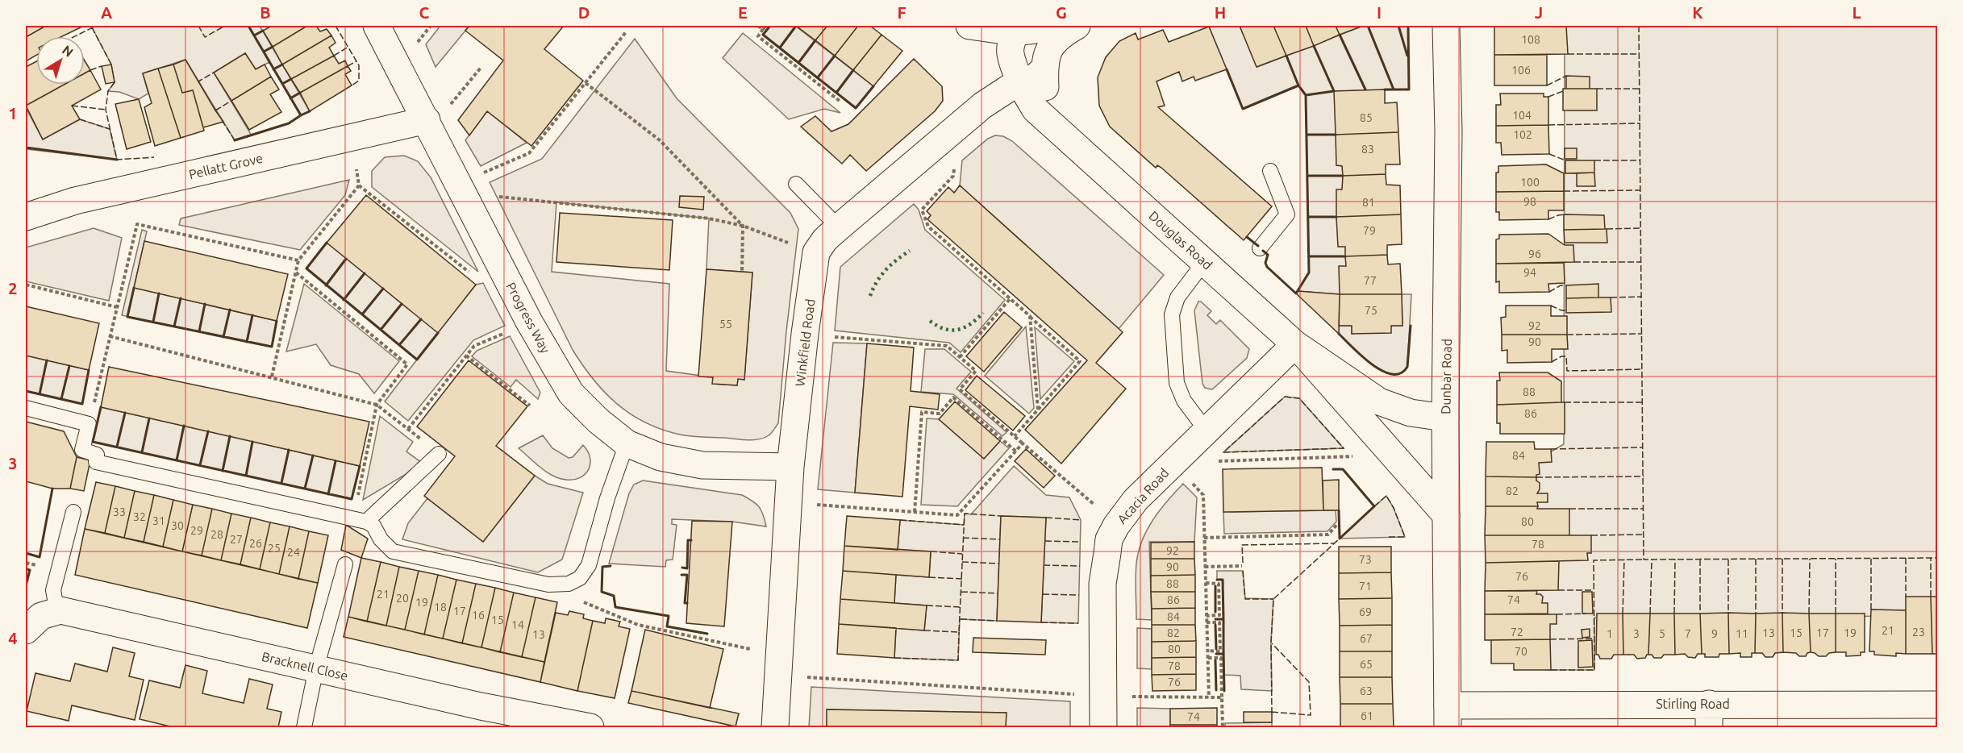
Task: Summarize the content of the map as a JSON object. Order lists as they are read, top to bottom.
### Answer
{
  "streets": {
    "street": [
      "Pellatt Grove",
      "Douglas Road",
      "Progress Way",
      "Winkfield Road",
      "Dunbar Road",
      "Acacia Road",
      "Bracknell Close",
      "Stirling Road"
    ]
  },
  "crossings": [
    ["Pellatt Grove", "Progress Way"],
    ["Douglas Road", "Dunbar Road"],
    ["Douglas Road", "Acacia Road"],
    ["Progress Way", "Winkfield Road"],
    ["Dunbar Road", "Stirling Road"]
  ],
  "house_numbers": [
    "108",
    "106",
    "104",
    "85",
    "102",
    "83",
    "100",
    "98",
    "81",
    "79",
    "96",
    "94",
    "77",
    "75",
    "55",
    "92",
    "90",
    "88",
    "86",
    "84",
    "82",
    "33",
    "32",
    "31",
    "80",
    "30",
    "29",
    "28",
    "27",
    "26",
    "78",
    "25",
    "92",
    "24",
    "73",
    "90",
    "76",
    "88",
    "71",
    "21",
    "20",
    "86",
    "74",
    "19",
    "18",
    "17",
    "69",
    "16",
    "84",
    "15",
    "14",
    "21",
    "72",
    "23",
    "82",
    "13",
    "15",
    "17",
    "19",
    "1",
    "3",
    "5",
    "7",
    "9",
    "11",
    "13",
    "67",
    "80",
    "70",
    "65",
    "78",
    "76",
    "63",
    "61",
    "74"
  ],
  "north": "top right",
  "grid": {
    "columns": [
      "A",
      "B",
      "C",
      "D",
      "E",
      "F",
      "G",
      "H",
      "I",
      "J",
      "K",
      "L"
    ],
    "rows": [
      "1",
      "2",
      "3",
      "4"
    ]
  }
}
